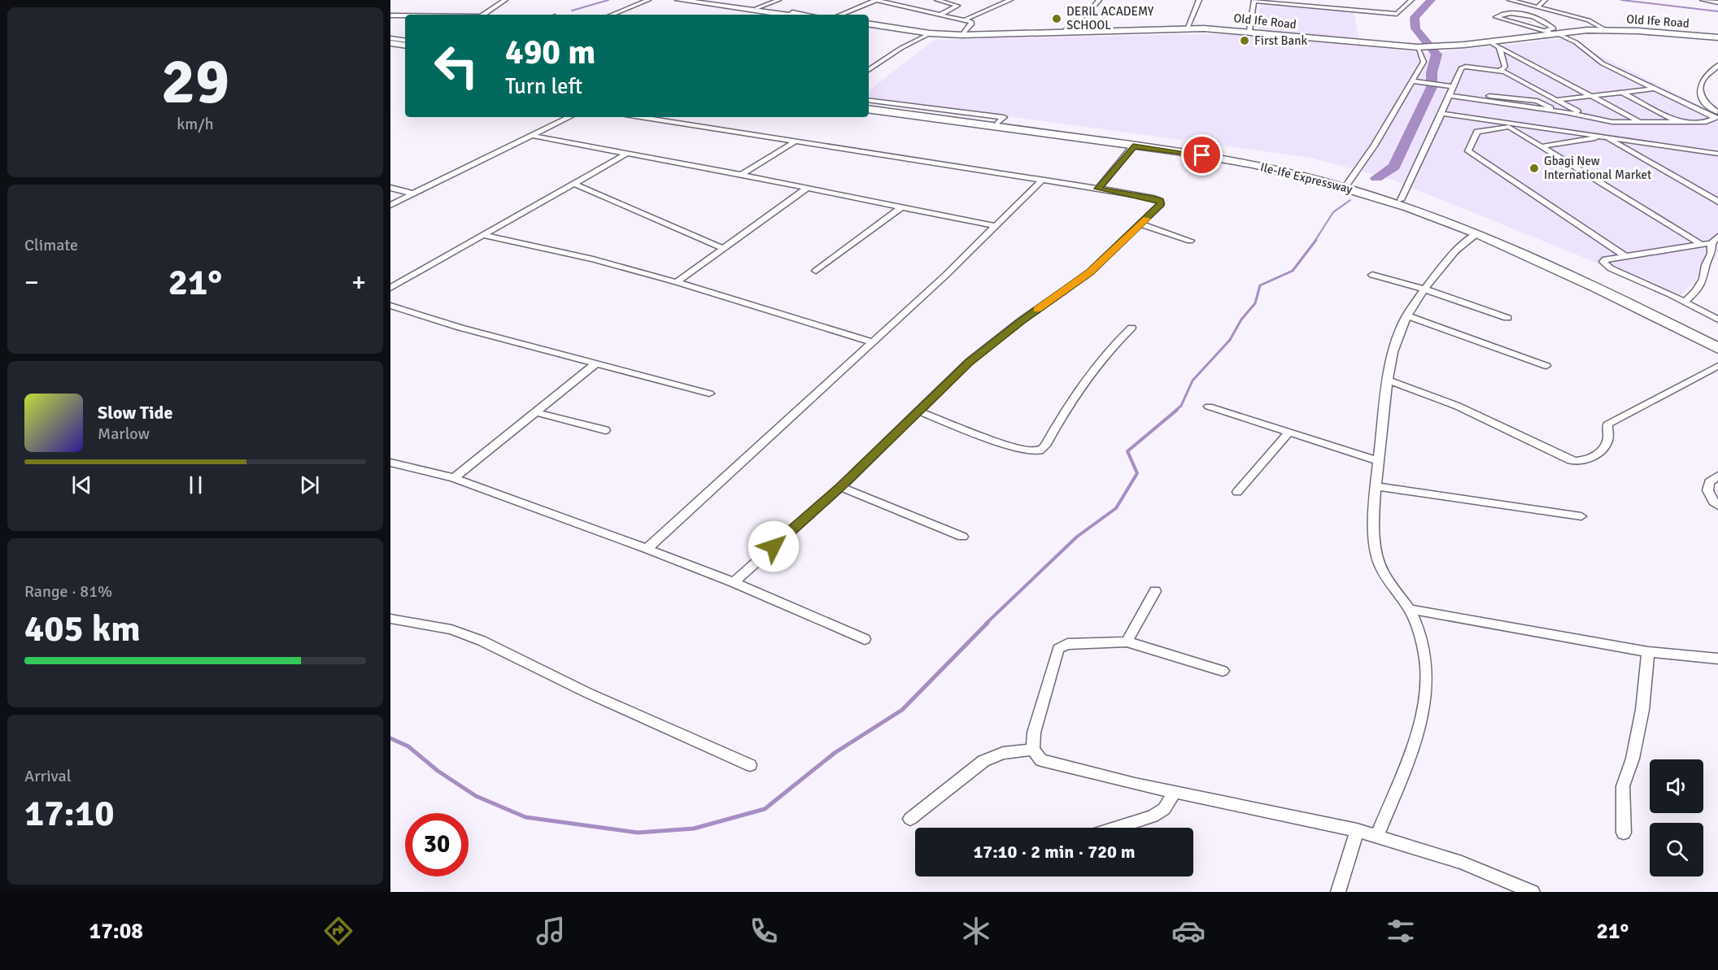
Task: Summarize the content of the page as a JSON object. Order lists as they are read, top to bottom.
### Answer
{
  "streets": {
    "highway": ["Ile-Ife Expressway"],
    "main road": ["Old Ife Road"]
  },
  "places": ["DERIL ACADEMY SCHOOL", "First Bank", "Gbagi New International Market"],
  "page": {
    "tile": [
      ["29", "km/h"],
      "Climate",
      ["Range · 81%", "405 km"],
      ["Arrival", "17:10"]
    ],
    "turn": ["490 m", "Turn left"],
    "heat": ["−", "21°", "+"],
    "song": ["Slow Tide", "Marlow"],
    "limit": "30",
    "trip": "17:10 · 2 min · 720 m",
    "tabs": ["17:08", "21°"]
  }
}
